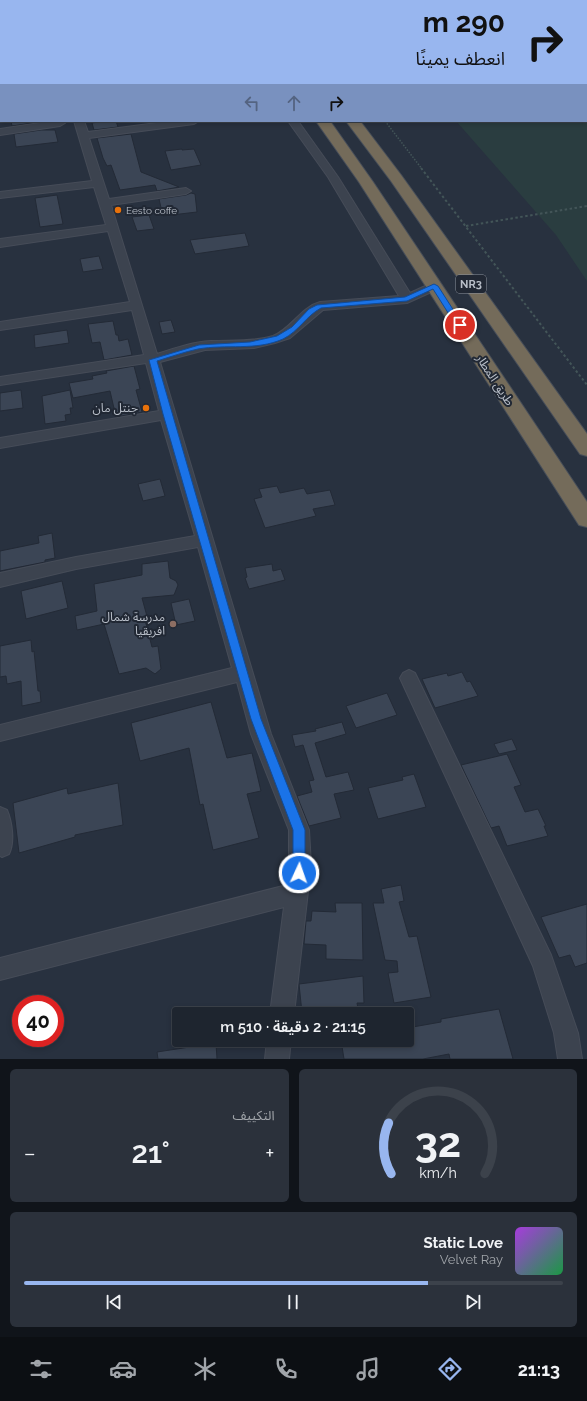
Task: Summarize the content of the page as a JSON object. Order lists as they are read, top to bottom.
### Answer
{
  "streets": {
    "highway": ["NR3", "طريق المطار"]
  },
  "places": ["Eesto coffe", "جنتل مان", "مدرسة شمال افريقيا"],
  "page": {
    "turn": ["290 m", "انعطف يمينًا"],
    "limit": "40",
    "trip": "21:15 · 2 دقيقة · 510 m",
    "tile": "التكييف",
    "heat": ["−", "21°", "+"],
    "song": ["Static Love", "Velvet Ray"],
    "tabs": "21:13",
    "gauge": ["32", "km/h"]
  }
}
